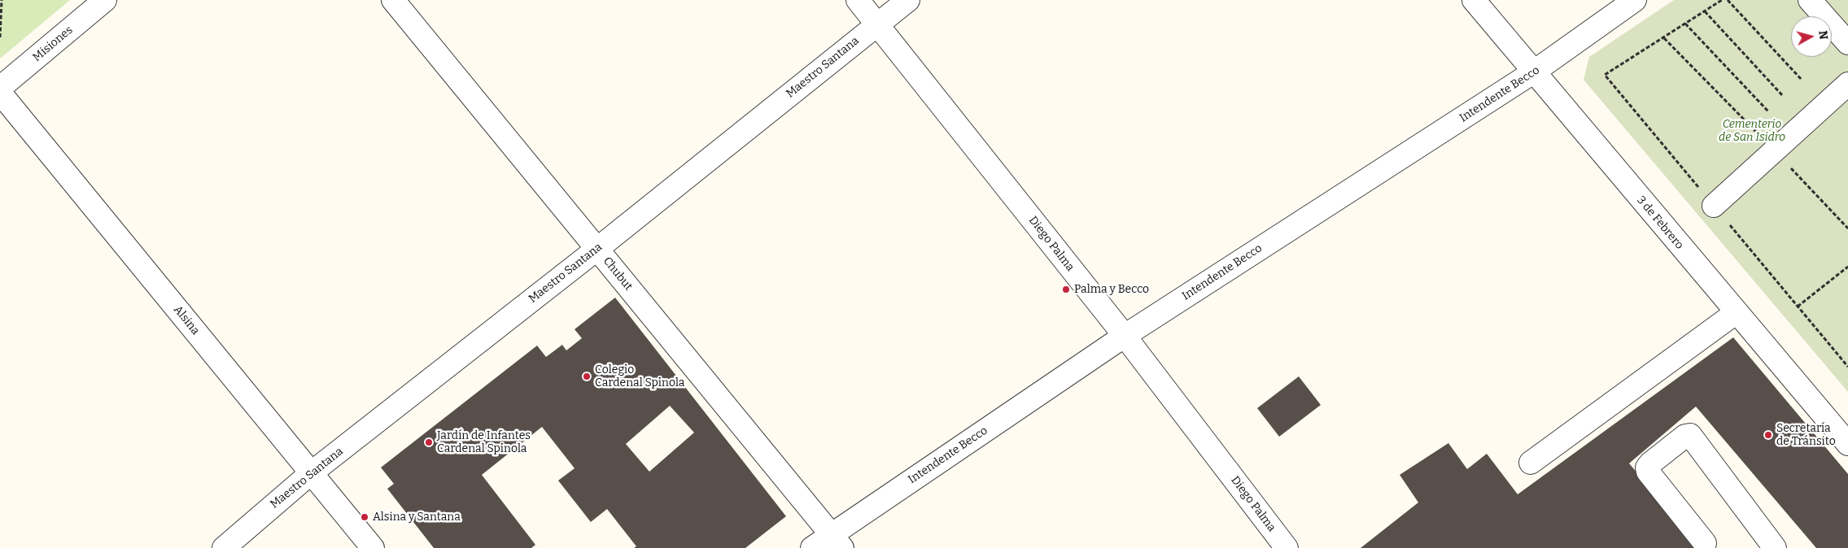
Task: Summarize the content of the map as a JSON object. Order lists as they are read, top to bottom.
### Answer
{
  "streets": {
    "street": [
      "Misiones",
      "Maestro Santana",
      "Intendente Becco",
      "3 de Febrero",
      "Diego Palma",
      "Chubut",
      "Alsina"
    ]
  },
  "crossings": [
    ["Maestro Santana", "Diego Palma"],
    ["Maestro Santana", "Chubut"],
    ["Maestro Santana", "Alsina"],
    ["Intendente Becco", "3 de Febrero"],
    ["Intendente Becco", "Diego Palma"],
    ["Intendente Becco", "Chubut"]
  ],
  "parks": ["Cementerio de San Isidro"],
  "places": [
    "Palma y Becco",
    "Colegio Cardenal Spinola",
    "Secretaría de Tránsito",
    "Jardín de Infantes Cardenal Spinola",
    "Alsina y Santana"
  ],
  "north": "right"
}
